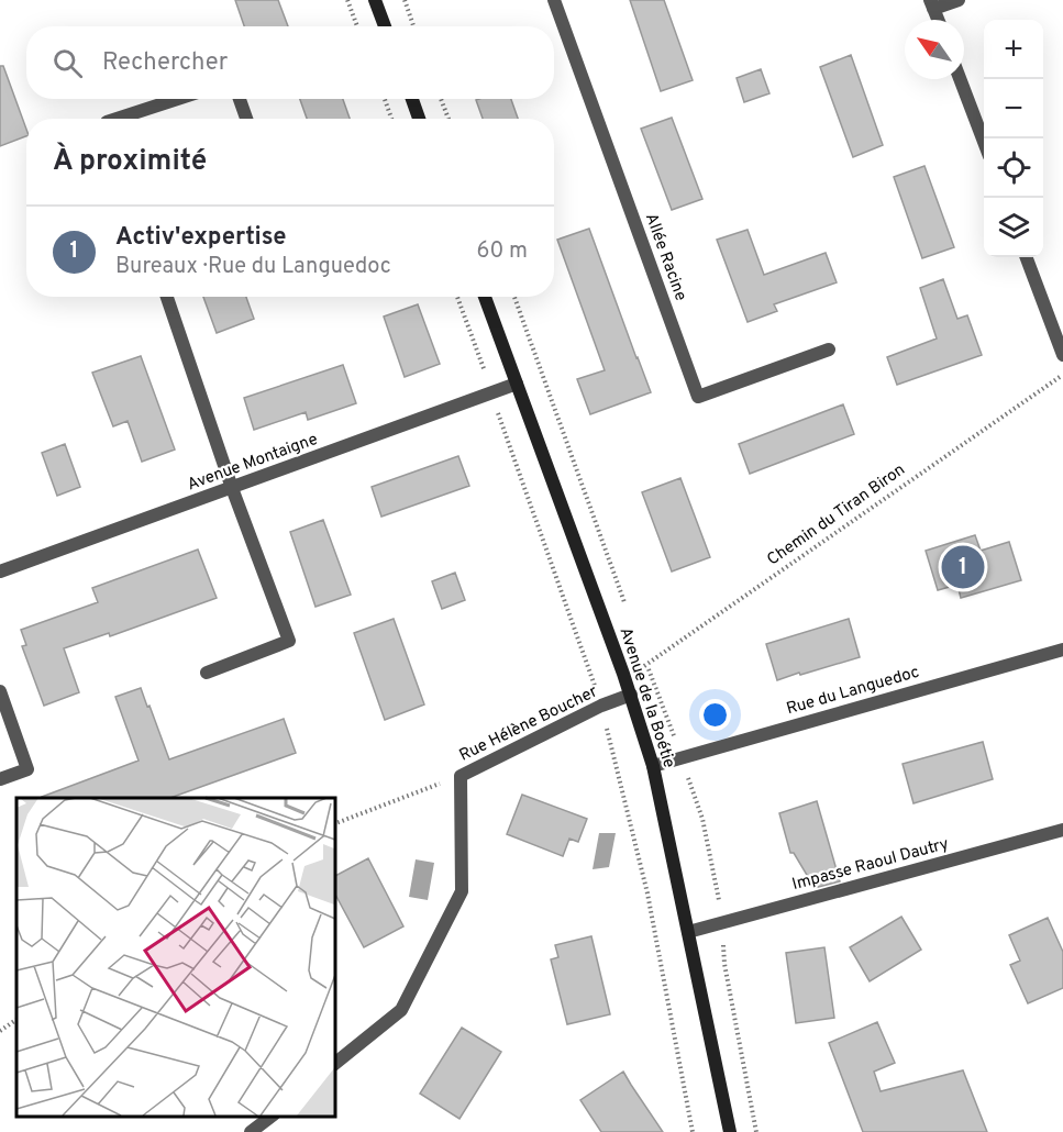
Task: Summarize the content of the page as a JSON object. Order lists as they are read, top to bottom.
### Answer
{
  "streets": {
    "main road": ["Avenue de la Boétie"],
    "street": [
      "Allée Racine",
      "Avenue Montaigne",
      "Rue du Languedoc",
      "Rue Hélène Boucher",
      "Impasse Raoul Dautry"
    ],
    "path": ["Chemin du Tiran Biron"]
  },
  "crossings": [
    ["Avenue Montaigne", "Avenue de la Boétie"],
    ["Chemin du Tiran Biron", "Avenue de la Boétie"],
    ["Rue du Languedoc", "Avenue de la Boétie"],
    ["Avenue de la Boétie", "Rue Hélène Boucher"],
    ["Avenue de la Boétie", "Impasse Raoul Dautry"]
  ],
  "north": "top left",
  "page": {
    "map_buttons": ["+", "−"],
    "search": "Rechercher",
    "heading": "À proximité",
    "list": [
      {
        "mark": "1",
        "name": "Activ'expertise",
        "note": "Bureaux · Rue du Languedoc",
        "value": "60 m"
      }
    ],
    "pins": "1"
  }
}
